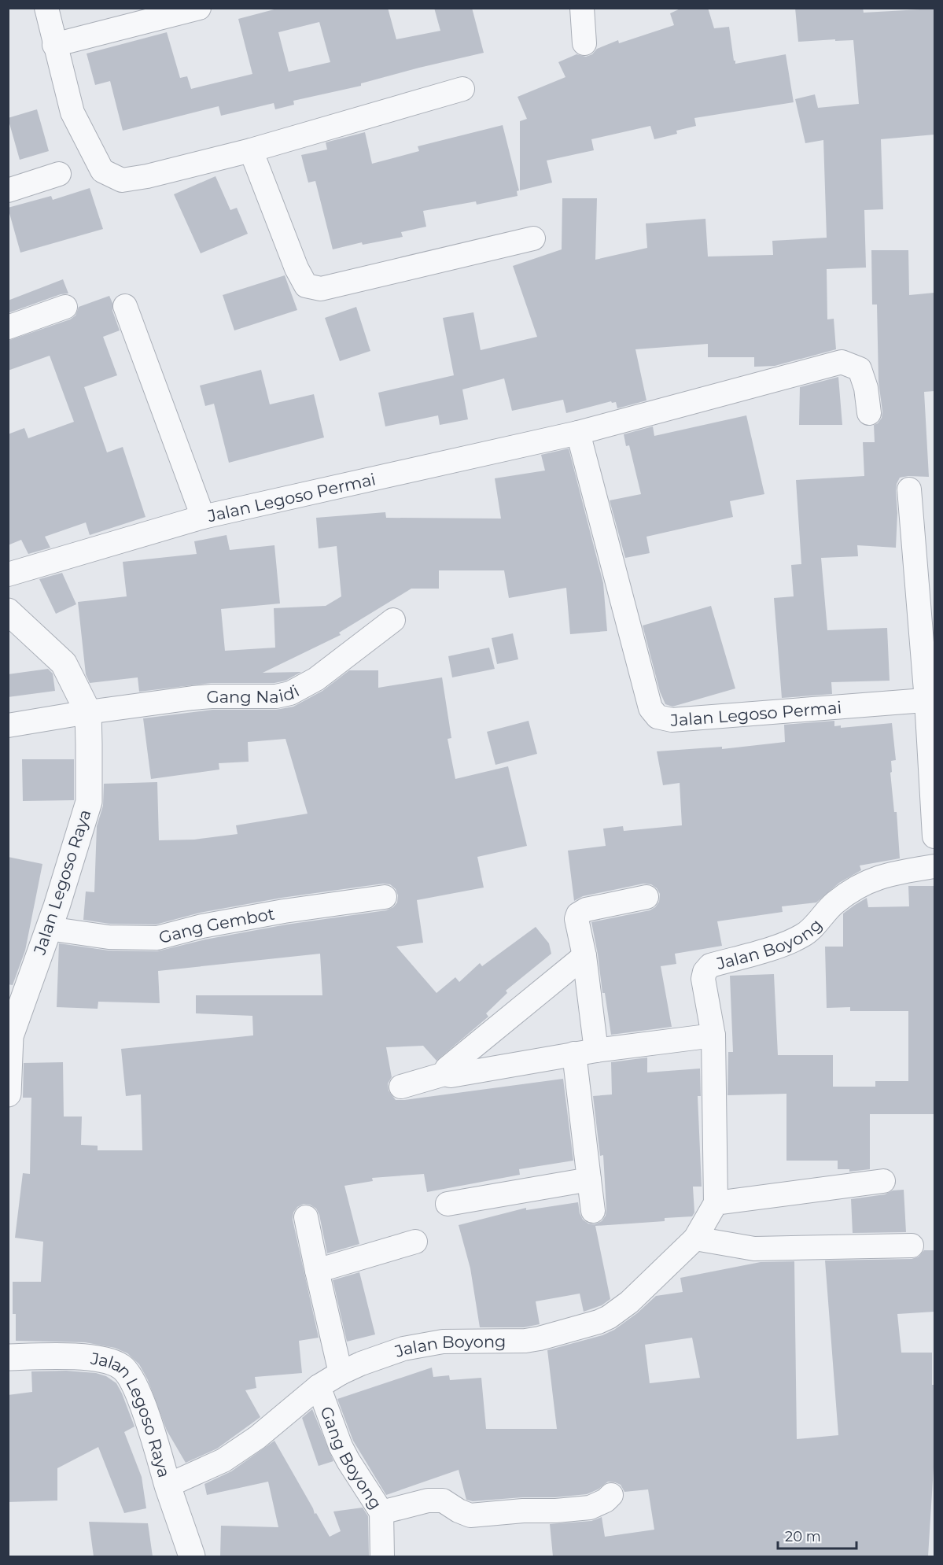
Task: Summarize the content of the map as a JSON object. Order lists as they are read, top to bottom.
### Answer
{
  "streets": {
    "street": [
      "Jalan Legoso Permai",
      "Gang Naidi",
      "Jalan Legoso Raya",
      "Gang Gembot",
      "Jalan Boyong",
      "Gang Boyong"
    ]
  },
  "crossings": [
    ["Gang Naidi", "Jalan Legoso Raya"],
    ["Jalan Legoso Raya", "Gang Gembot"],
    ["Jalan Legoso Raya", "Jalan Boyong"],
    ["Jalan Boyong", "Gang Boyong"]
  ],
  "scale_bar": "20 m"
}
